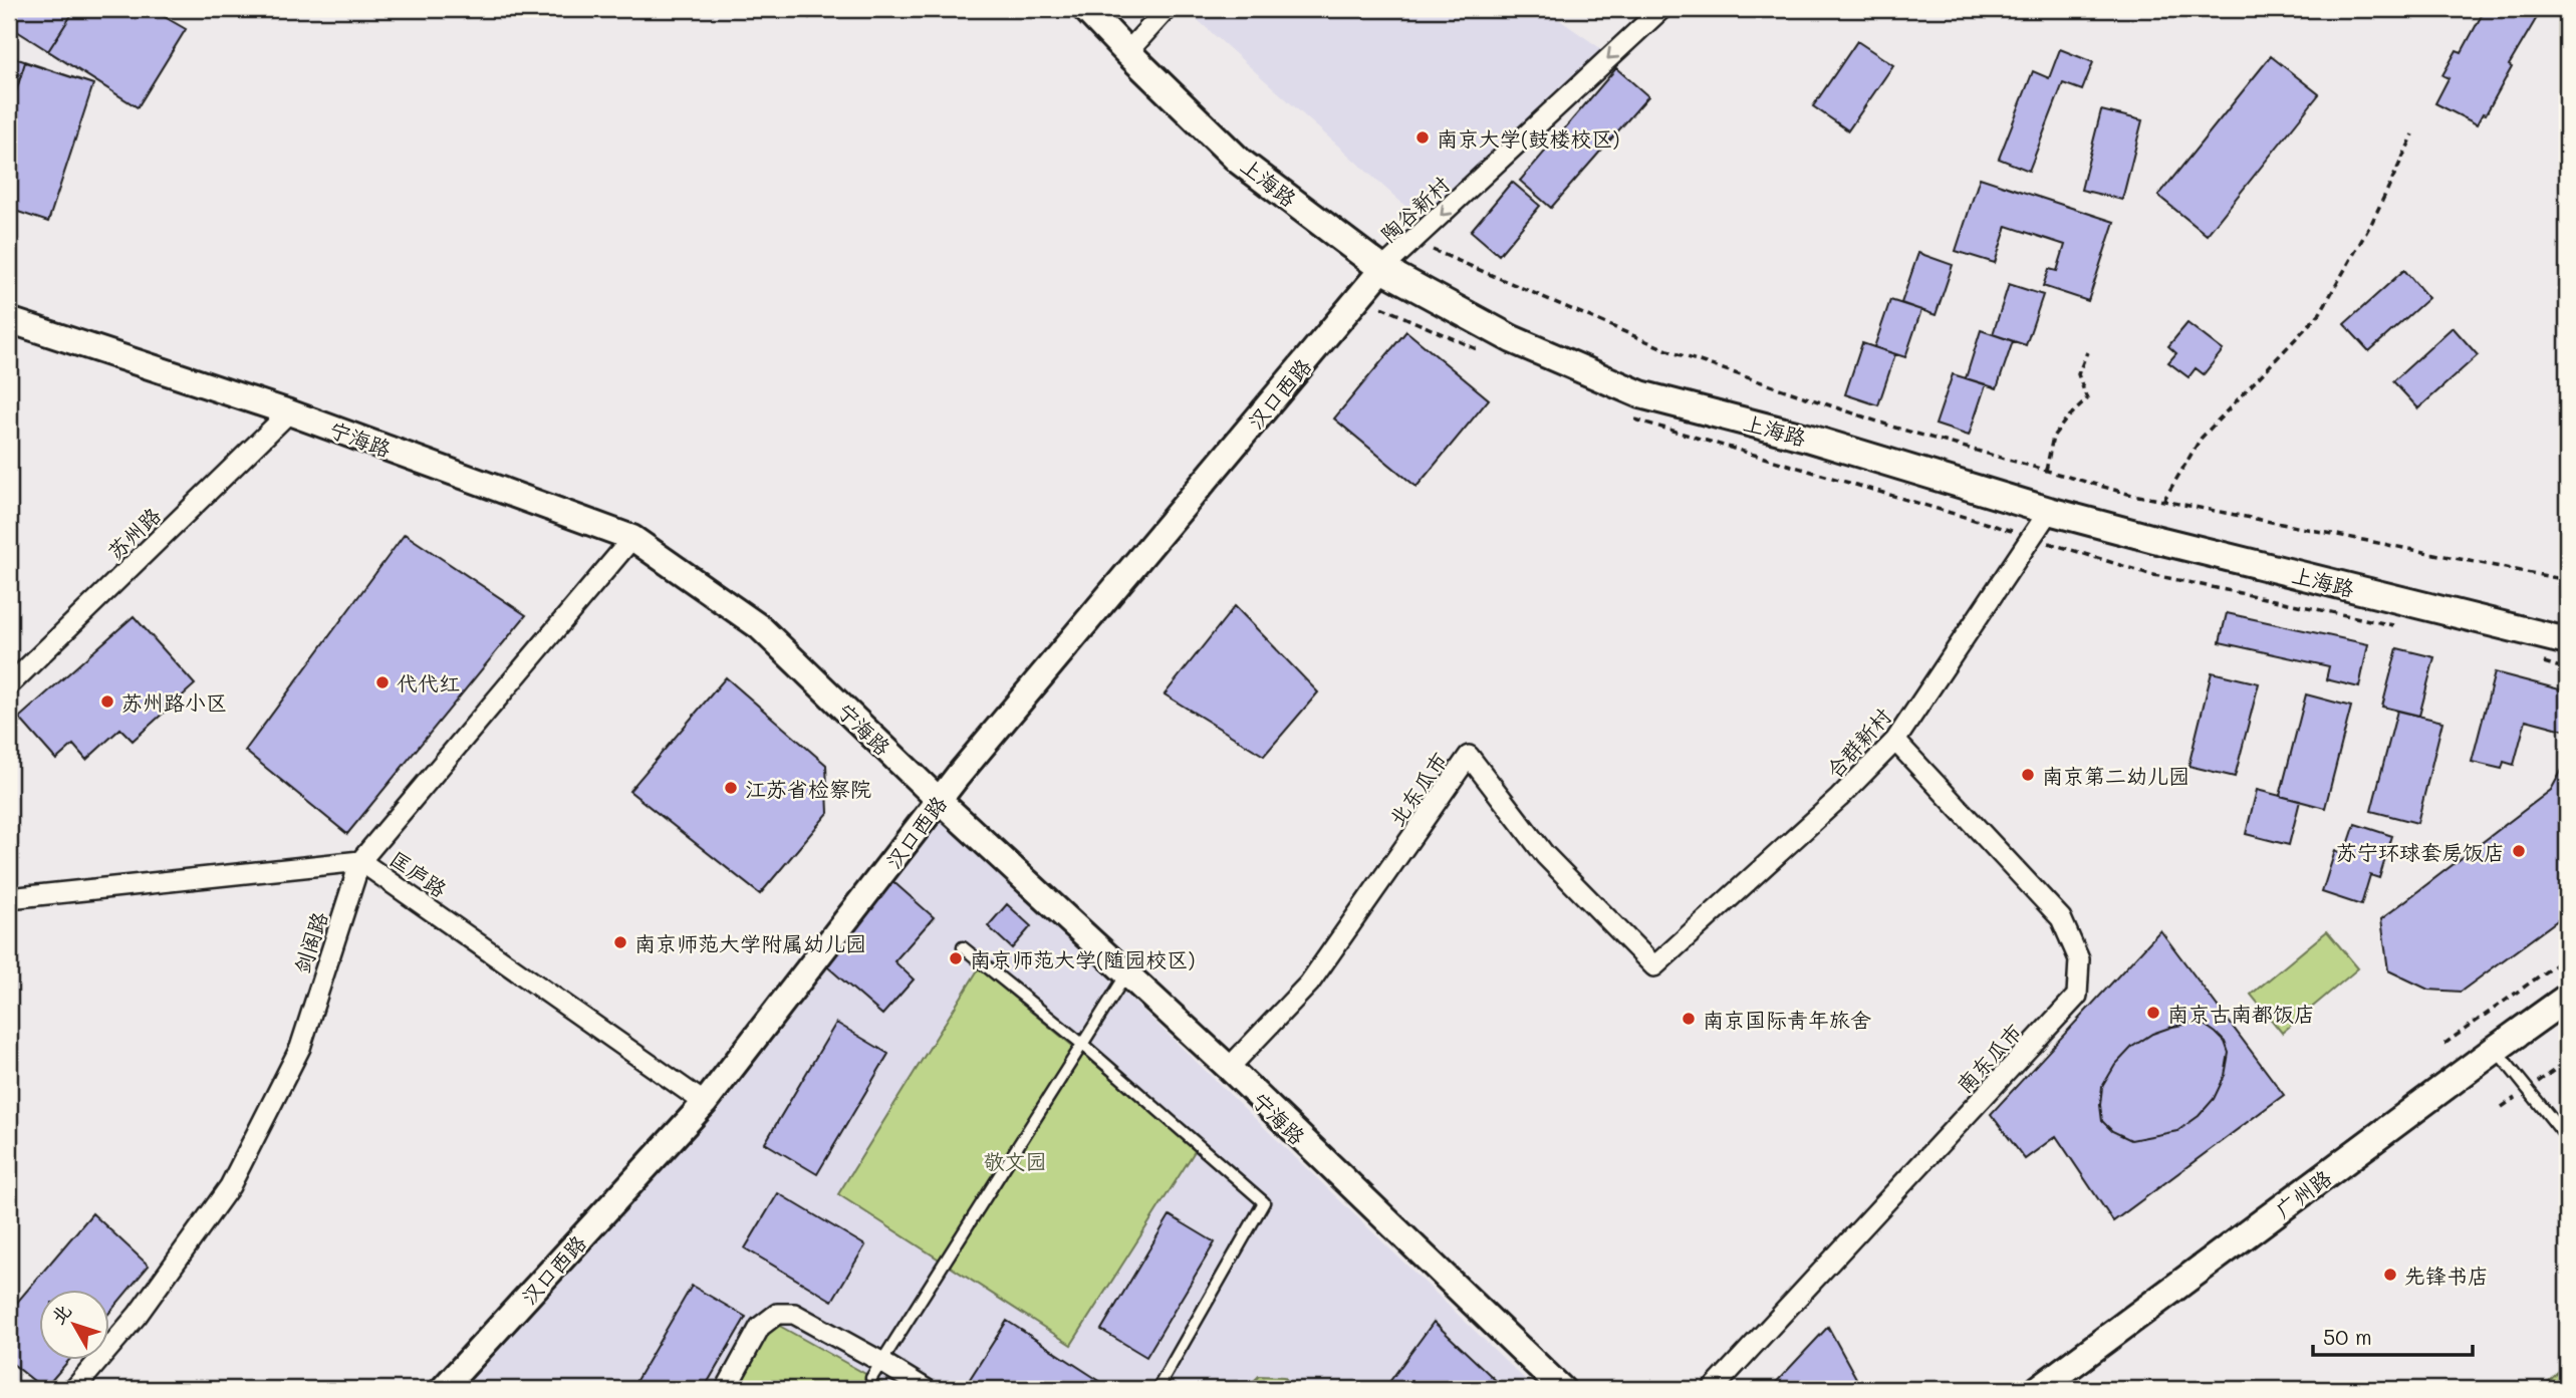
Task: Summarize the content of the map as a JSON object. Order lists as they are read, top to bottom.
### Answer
{
  "streets": {
    "main road": ["上海路", "广州路"],
    "street": [
      "陶谷新村",
      "汉口西路",
      "宁海路",
      "苏州路",
      "合群新村",
      "北东瓜市",
      "匡庐路",
      "剑阁路",
      "南东瓜市"
    ]
  },
  "crossings": [
    ["上海路", "陶谷新村"],
    ["上海路", "汉口西路"],
    ["上海路", "合群新村"],
    ["陶谷新村", "汉口西路"],
    ["汉口西路", "宁海路"],
    ["汉口西路", "匡庐路"],
    ["宁海路", "苏州路"],
    ["宁海路", "北东瓜市"],
    ["宁海路", "剑阁路"],
    ["合群新村", "北东瓜市"],
    ["合群新村", "南东瓜市"],
    ["匡庐路", "剑阁路"]
  ],
  "one_way": ["陶谷新村"],
  "parks": ["敬文园"],
  "places": [
    "南京大学(鼓楼校区)",
    "代代红",
    "苏州路小区",
    "南京第二幼儿园",
    "江苏省检察院",
    "苏宁环球套房饭店",
    "南京师范大学附属幼儿园",
    "南京师范大学(随园校区)",
    "南京古南都饭店",
    "南京国际青年旅舍",
    "先锋书店"
  ],
  "scale_bar": "50 m",
  "north": "top left"
}
